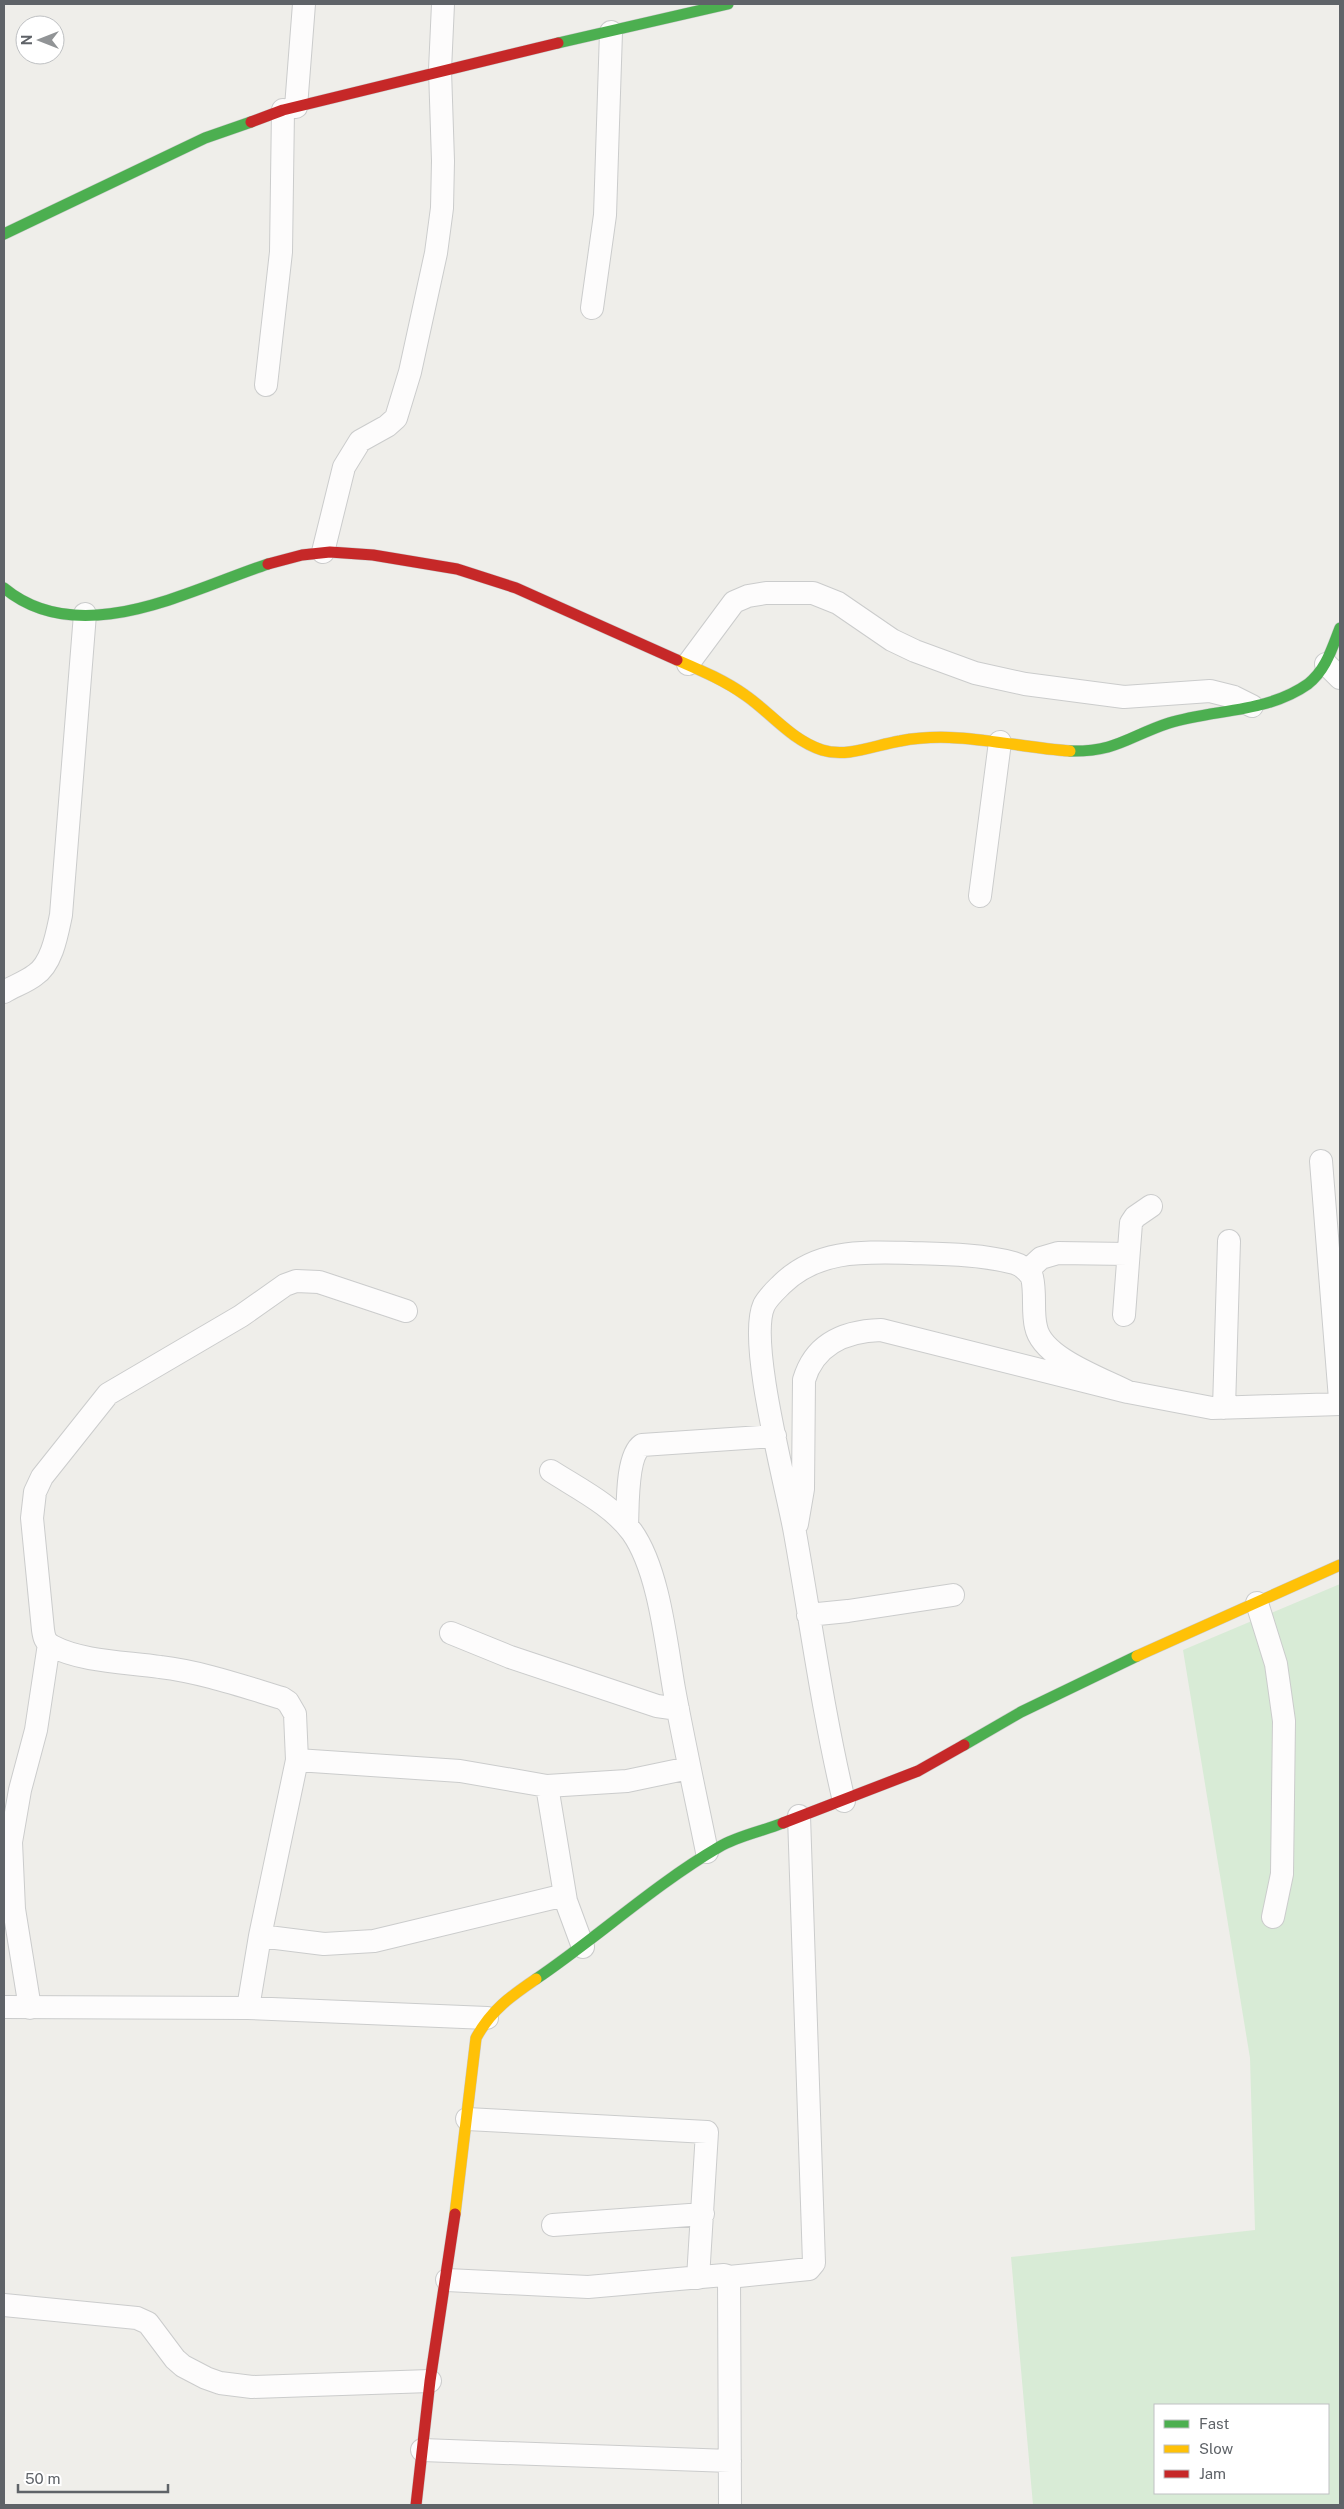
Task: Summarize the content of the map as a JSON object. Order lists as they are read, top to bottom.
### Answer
{
  "legend": ["Fast", "Slow", "Jam"],
  "scale_bar": "50 m",
  "north": "left"
}
